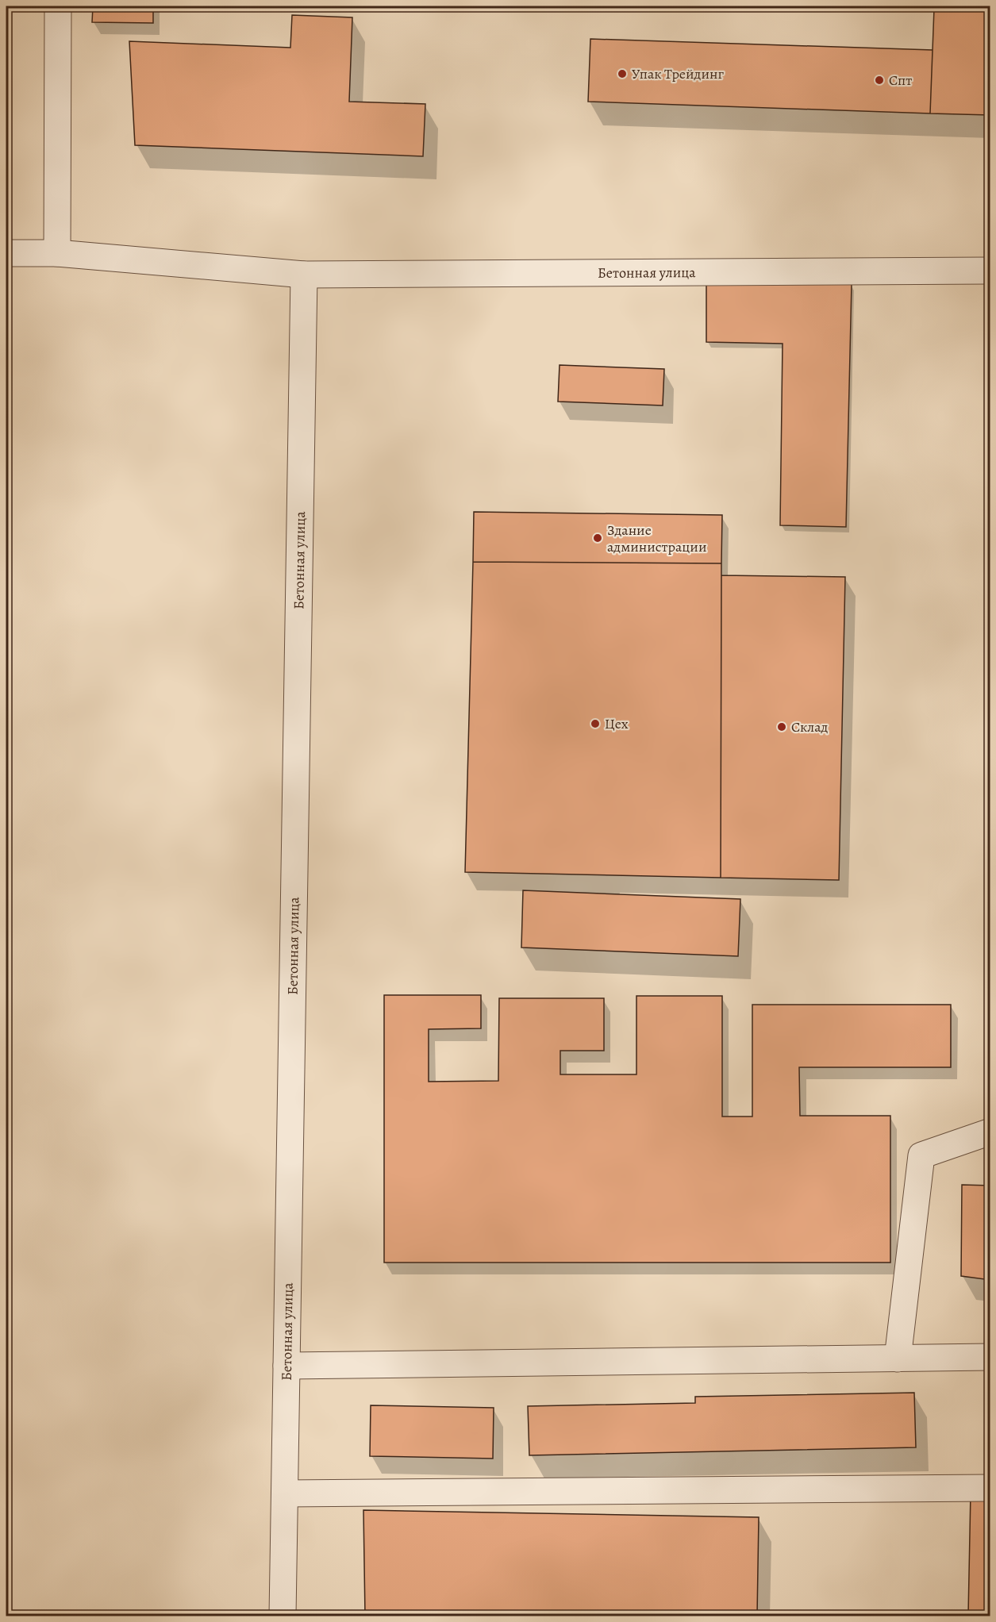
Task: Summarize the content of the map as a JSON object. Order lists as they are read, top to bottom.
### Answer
{
  "streets": {
    "street": ["Бетонная улица"]
  },
  "places": [
    "Упак Трейдинг",
    "Спт",
    "Здание администрации",
    "Цех",
    "Склад"
  ]
}
